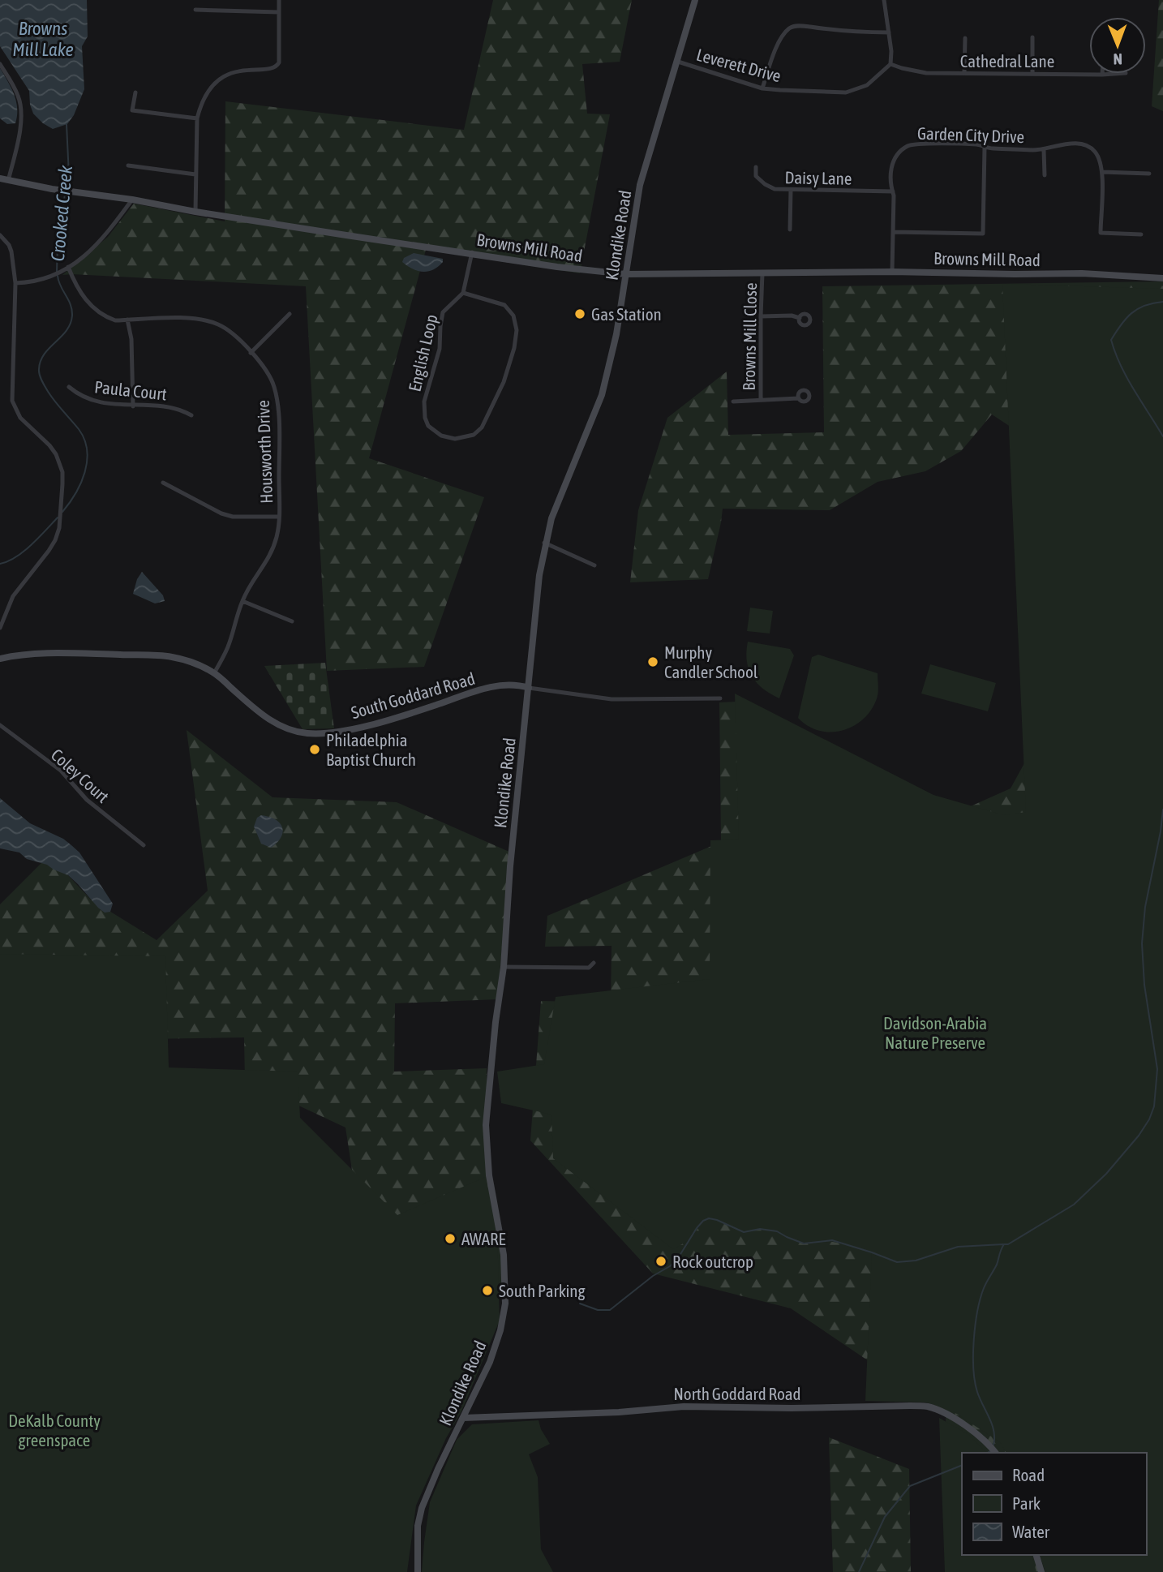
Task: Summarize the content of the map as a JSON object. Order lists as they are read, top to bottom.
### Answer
{
  "streets": {
    "main road": [
      "Klondike Road",
      "Browns Mill Road",
      "South Goddard Road",
      "North Goddard Road"
    ],
    "street": [
      "Cathedral Lane",
      "Leverett Drive",
      "Garden City Drive",
      "Daisy Lane",
      "Browns Mill Close",
      "English Loop",
      "Paula Court",
      "Housworth Drive",
      "Coley Court"
    ]
  },
  "crossings": [
    ["Cathedral Lane", "Leverett Drive"],
    ["Leverett Drive", "Klondike Road"],
    ["Garden City Drive", "Daisy Lane"],
    ["Garden City Drive", "Browns Mill Road"],
    ["Klondike Road", "Browns Mill Road"],
    ["Klondike Road", "South Goddard Road"],
    ["Klondike Road", "North Goddard Road"],
    ["Browns Mill Road", "Browns Mill Close"],
    ["Housworth Drive", "South Goddard Road"]
  ],
  "water": ["Browns Mill Lake", "Crooked Creek"],
  "parks": ["Davidson-Arabia Nature Preserve", "DeKalb County greenspace"],
  "places": [
    "Gas Station",
    "Murphy Candler School",
    "Philadelphia Baptist Church",
    "AWARE",
    "Rock outcrop",
    "South Parking"
  ],
  "legend": ["Road", "Park", "Water"],
  "north": "bottom"
}
